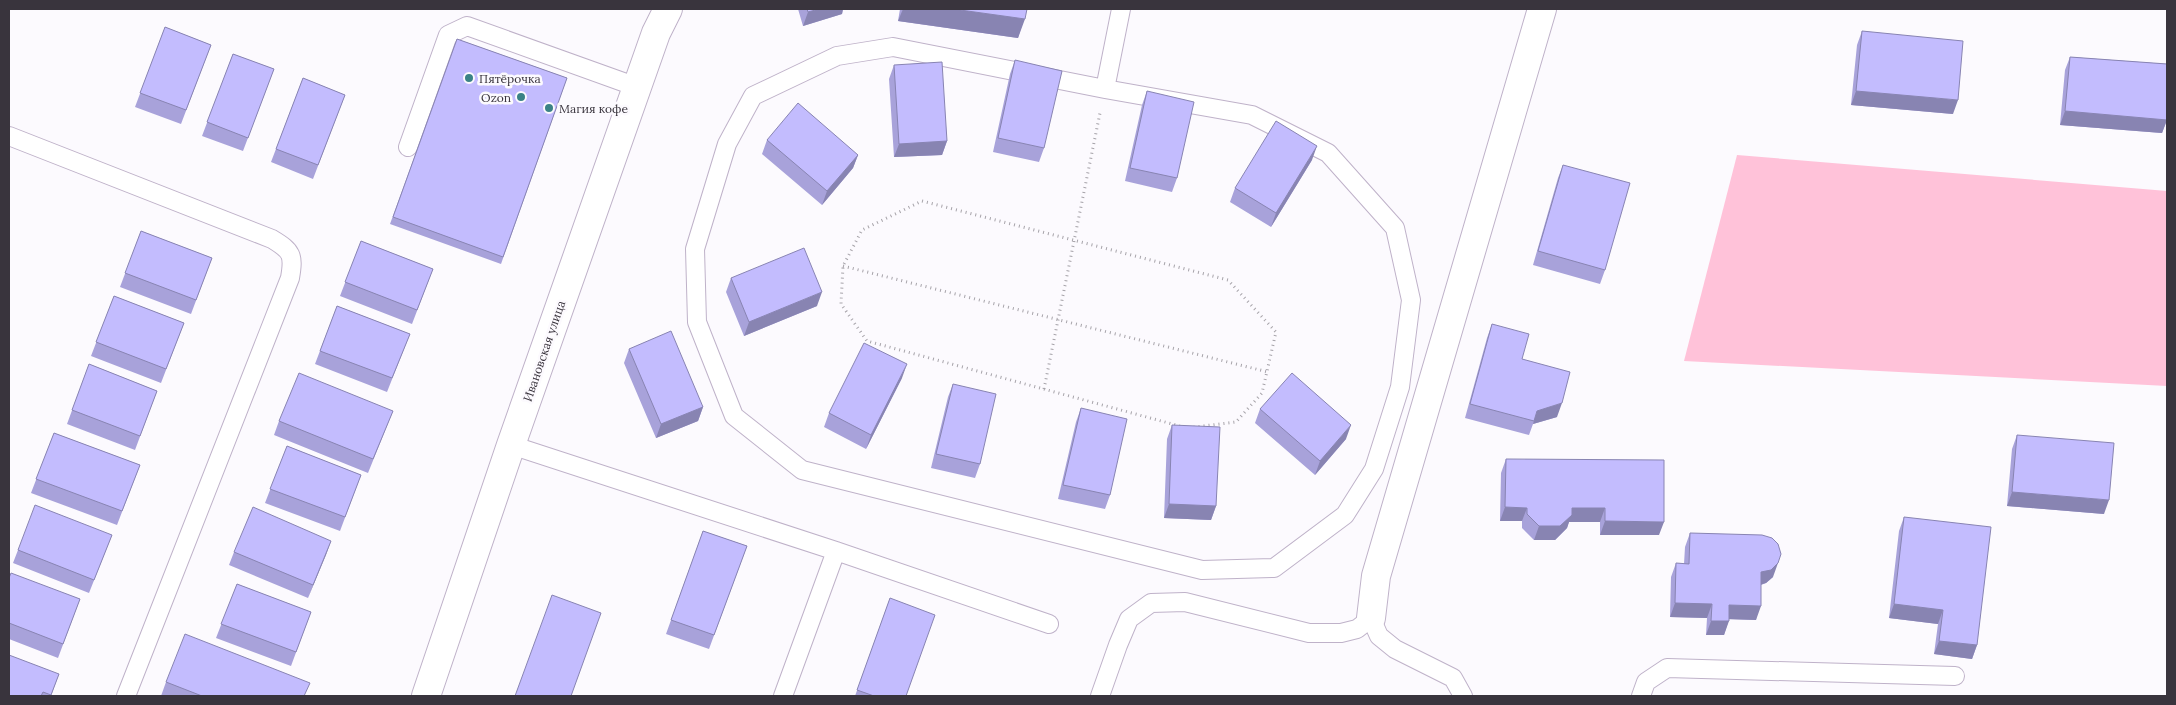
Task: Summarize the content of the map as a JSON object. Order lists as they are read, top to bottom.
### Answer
{
  "streets": {
    "street": ["Ивановская улица"]
  },
  "places": ["Пятёрочка", "Ozon", "Магия кофе"]
}
